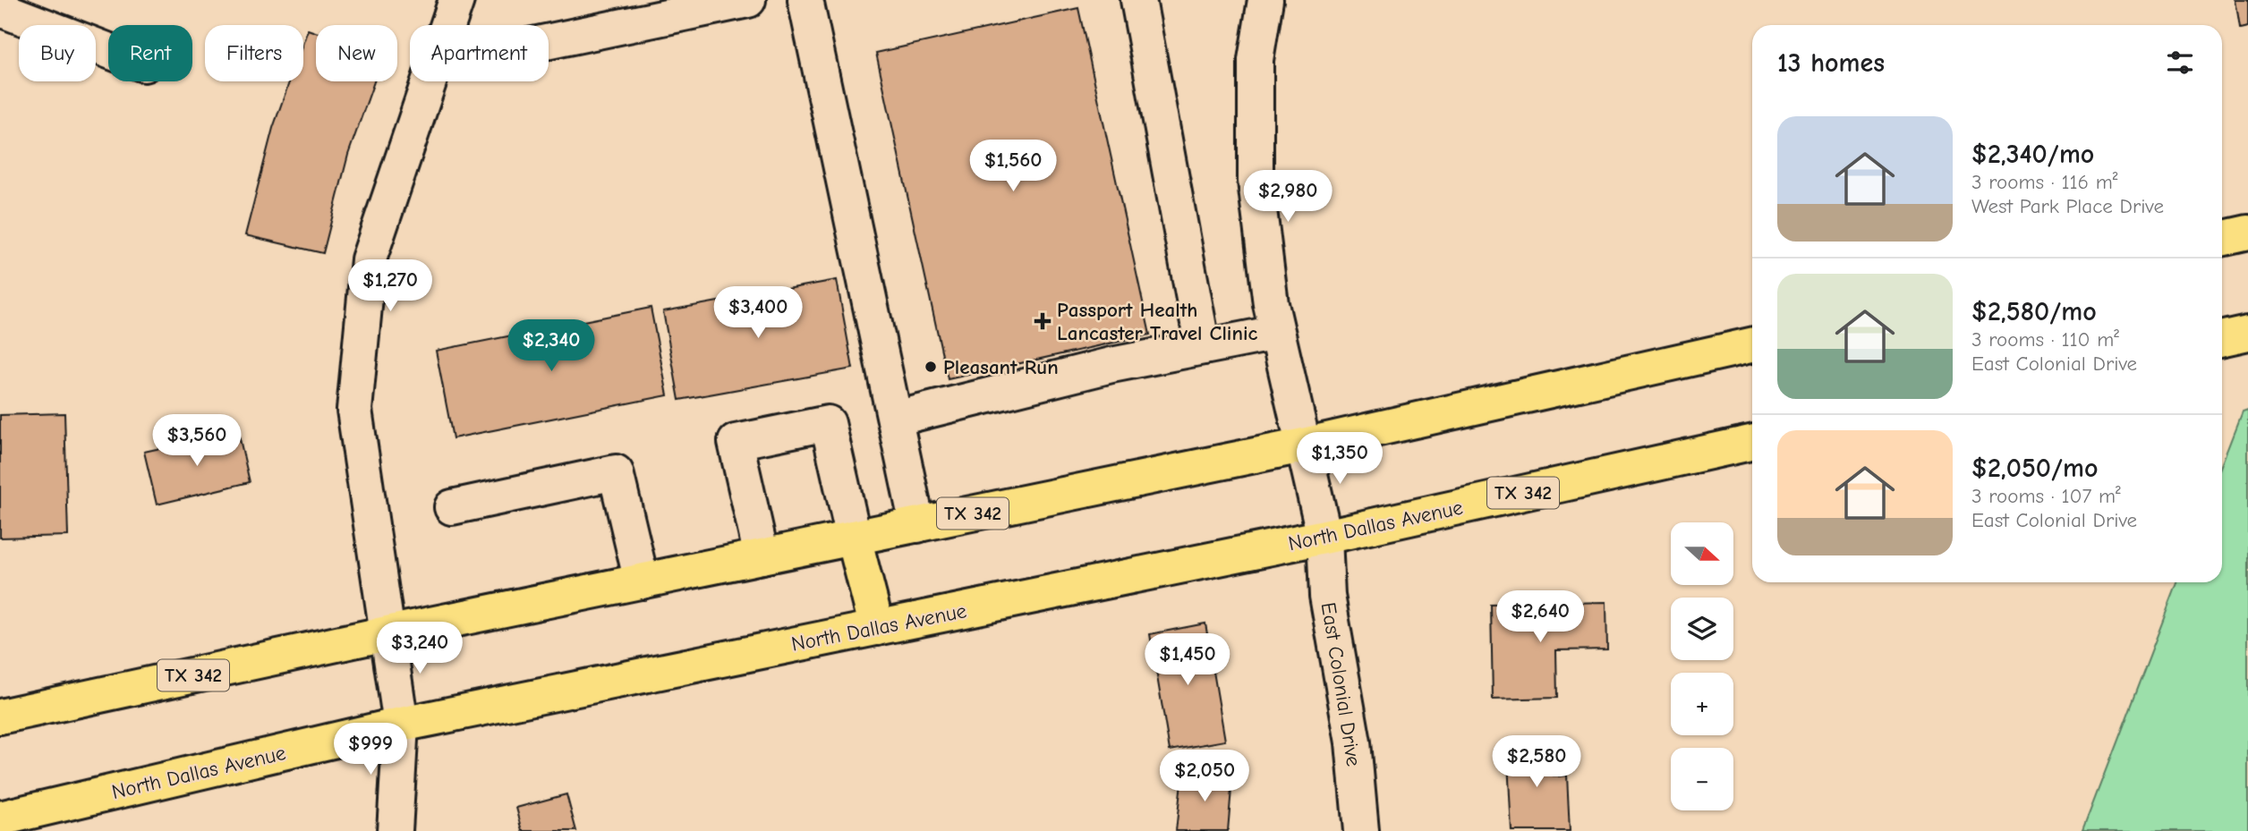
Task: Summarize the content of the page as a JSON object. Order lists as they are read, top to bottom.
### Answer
{
  "streets": {
    "main road": ["TX 342", "North Dallas Avenue"],
    "street": ["East Colonial Drive"]
  },
  "crossings": [
    ["TX 342", "East Colonial Drive"],
    ["North Dallas Avenue", "East Colonial Drive"]
  ],
  "places": {
    "health": ["Passport Health Lancaster Travel Clinic"],
    "other": ["Pleasant Run"]
  },
  "north": "right",
  "page": {
    "chip": [
      "Buy",
      "Rent",
      "Filters",
      "New",
      "Apartment"
    ],
    "heading": "13 homes",
    "list": [
      {
        "name": "$2,340/mo",
        "note": "3 rooms · 116 m² · West Park Place Drive"
      },
      {
        "name": "$2,580/mo",
        "note": "3 rooms · 110 m² · East Colonial Drive"
      },
      {
        "name": "$2,050/mo",
        "note": "3 rooms · 107 m² · East Colonial Drive"
      }
    ],
    "price": [
      "$1,560",
      "$2,980",
      "$1,270",
      "$3,400",
      "$2,340",
      "$3,560",
      "$1,350",
      "$2,640",
      "$3,240",
      "$1,450",
      "$999",
      "$2,580",
      "$2,050"
    ],
    "map_buttons": ["+", "−"]
  }
}
